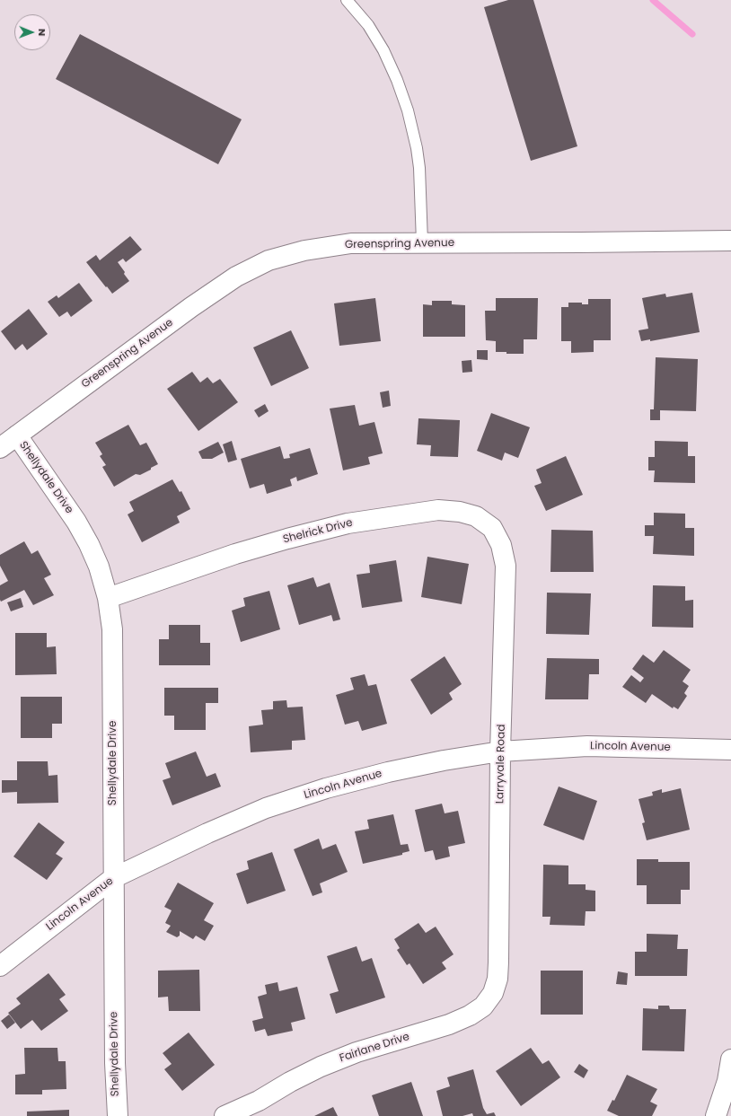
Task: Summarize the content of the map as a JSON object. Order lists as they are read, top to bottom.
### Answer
{
  "streets": {
    "street": [
      "Greenspring Avenue",
      "Shellydale Drive",
      "Shelrick Drive",
      "Lincoln Avenue",
      "Larryvale Road",
      "Fairlane Drive"
    ]
  },
  "crossings": [
    ["Greenspring Avenue", "Shellydale Drive"],
    ["Shellydale Drive", "Shelrick Drive"],
    ["Shellydale Drive", "Lincoln Avenue"],
    ["Shelrick Drive", "Larryvale Road"],
    ["Lincoln Avenue", "Larryvale Road"],
    ["Larryvale Road", "Fairlane Drive"]
  ],
  "north": "right"
}
